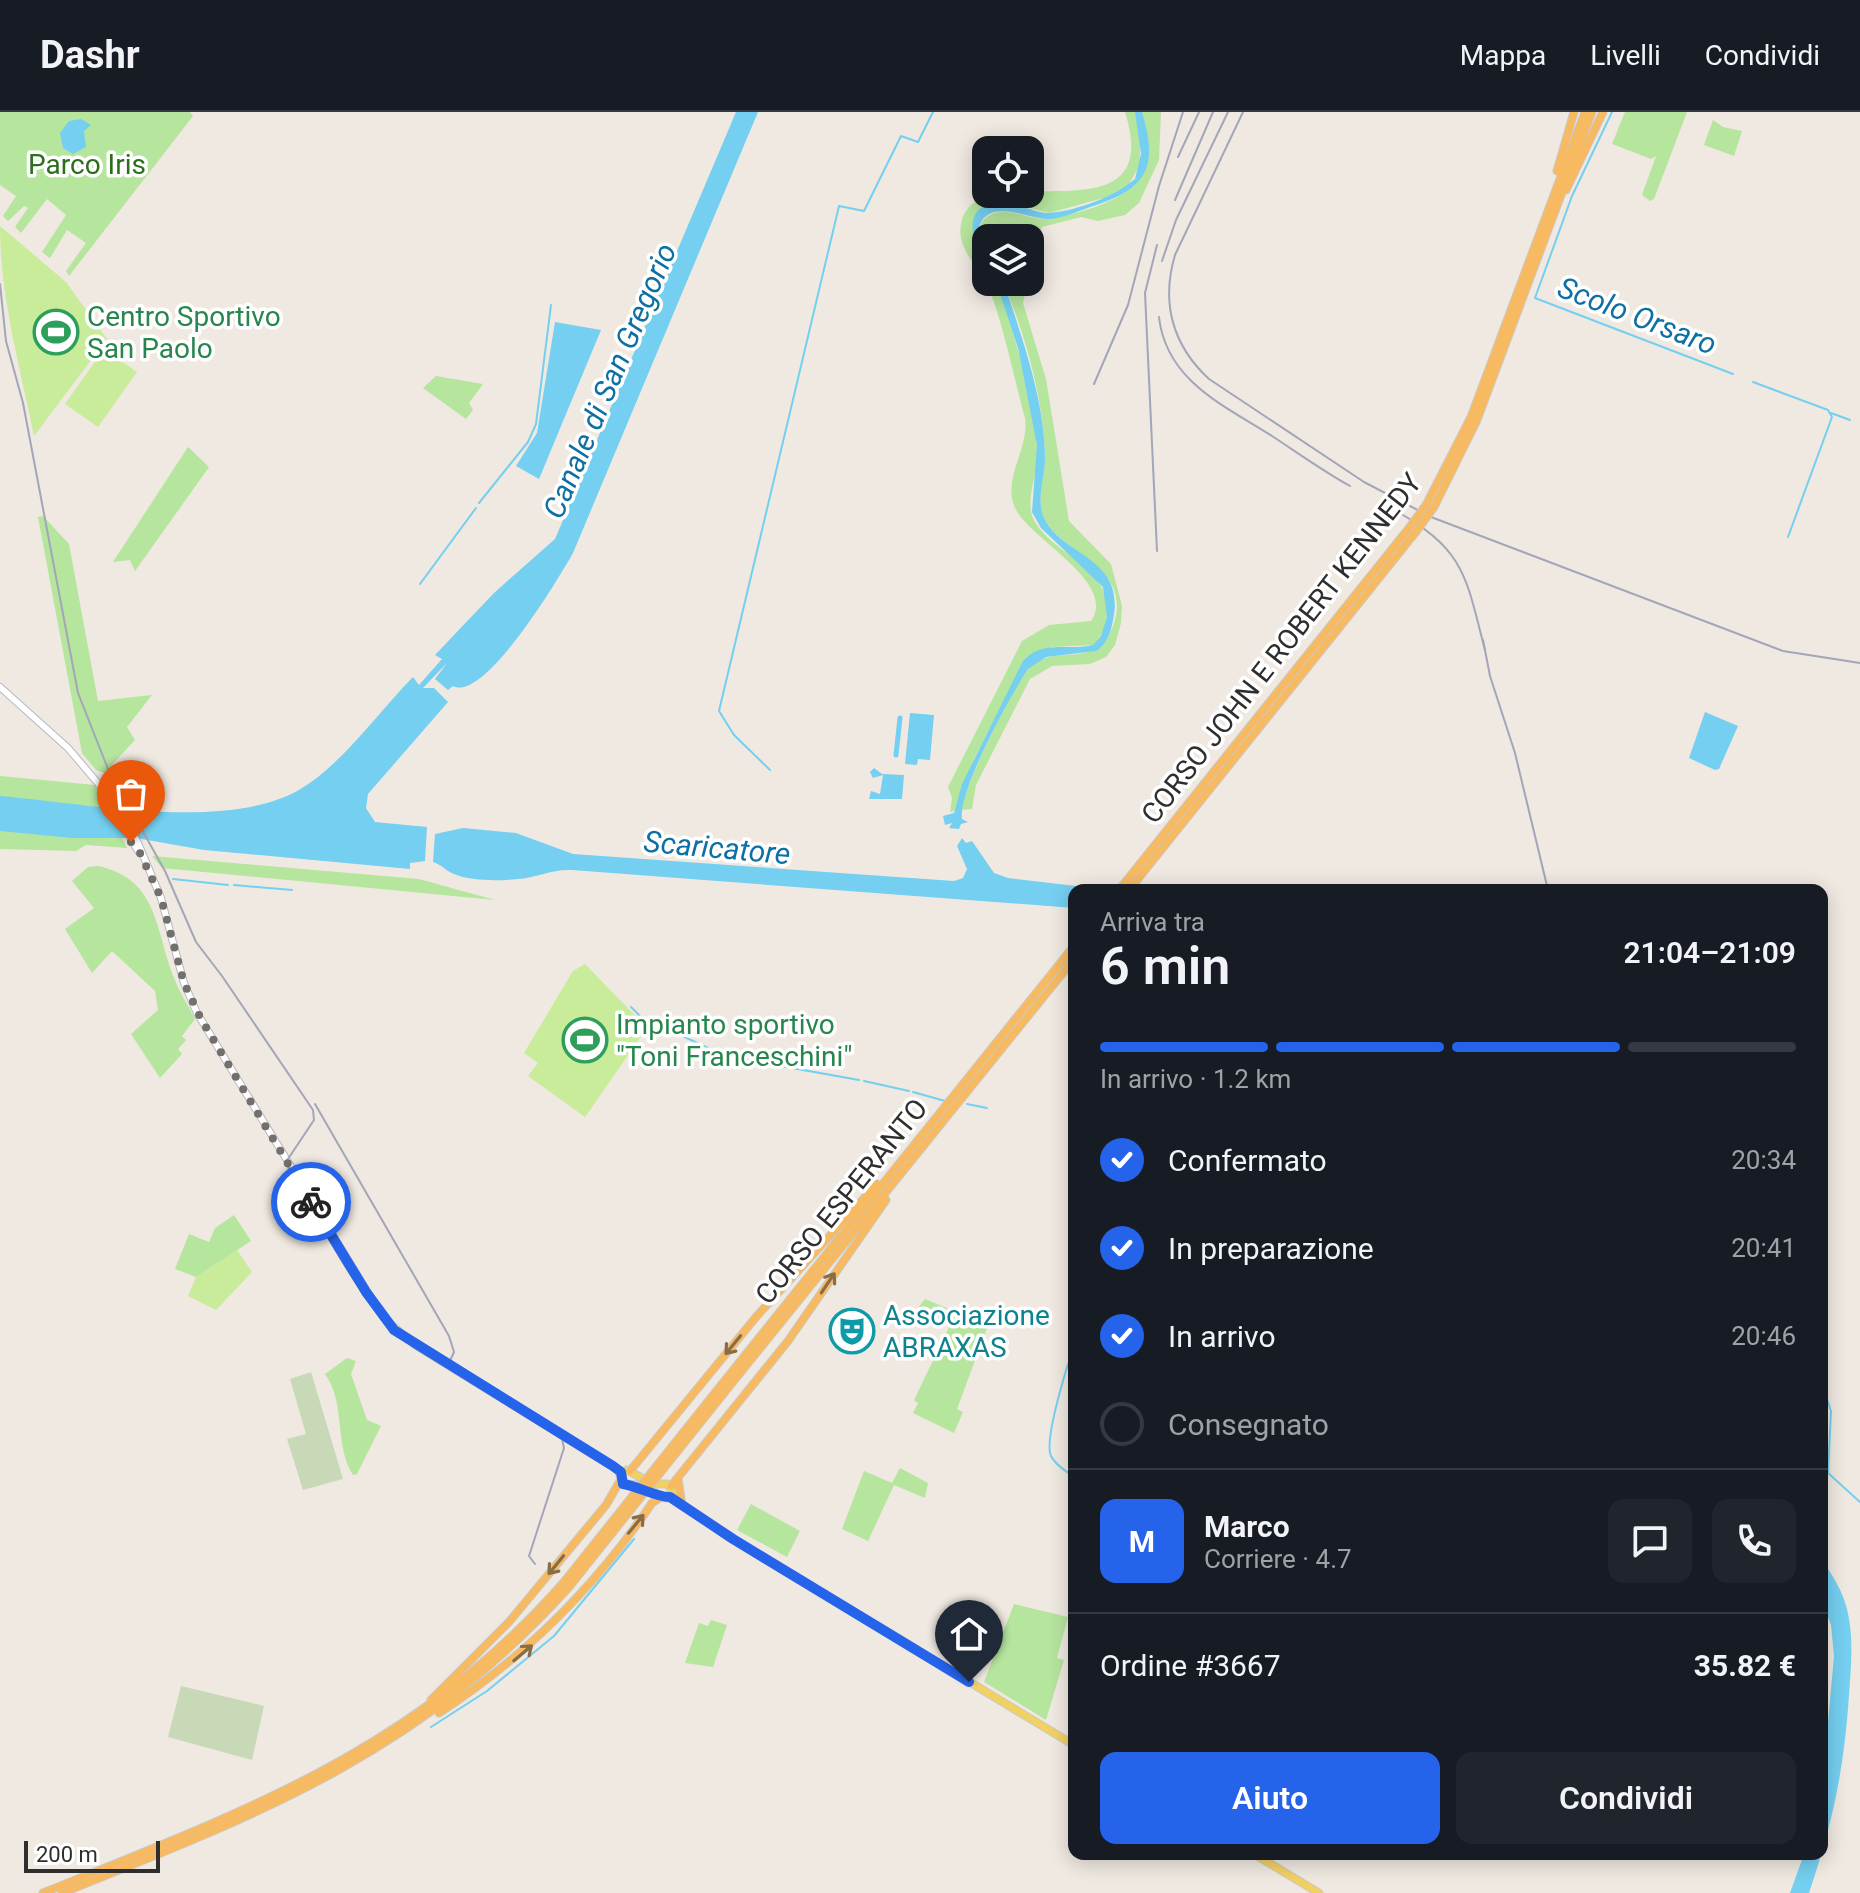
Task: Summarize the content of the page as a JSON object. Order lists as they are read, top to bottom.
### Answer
{
  "streets": {
    "highway": ["CORSO JOHN E ROBERT KENNEDY", "CORSO ESPERANTO"]
  },
  "water": ["Scolo Orsaro", "Canale di San Gregorio", "Scaricatore"],
  "parks": ["Parco Iris"],
  "places": {
    "sports": ["Centro Sportivo San Paolo", "Impianto sportivo \"Toni Franceschini\""],
    "theatre": ["Associazione ABRAXAS"]
  },
  "scale_bar": "200 m",
  "page": {
    "header": "Dashr",
    "nav": ["Mappa", "Livelli", "Condividi"],
    "heading": ["6 min", "Arriva tra", "21:04–21:09"],
    "panel": [
      "Marco",
      "Corriere · 4.7",
      "Ordine #3667",
      "35.82 €"
    ],
    "bar": "In arrivo · 1.2 km",
    "list": [
      ["Confermato", "20:34"],
      ["In preparazione", "20:41"],
      ["In arrivo", "20:46"],
      "Consegnato"
    ],
    "round": "M",
    "buttons": ["Aiuto", "Condividi"],
    "scale": "200 m"
  }
}
